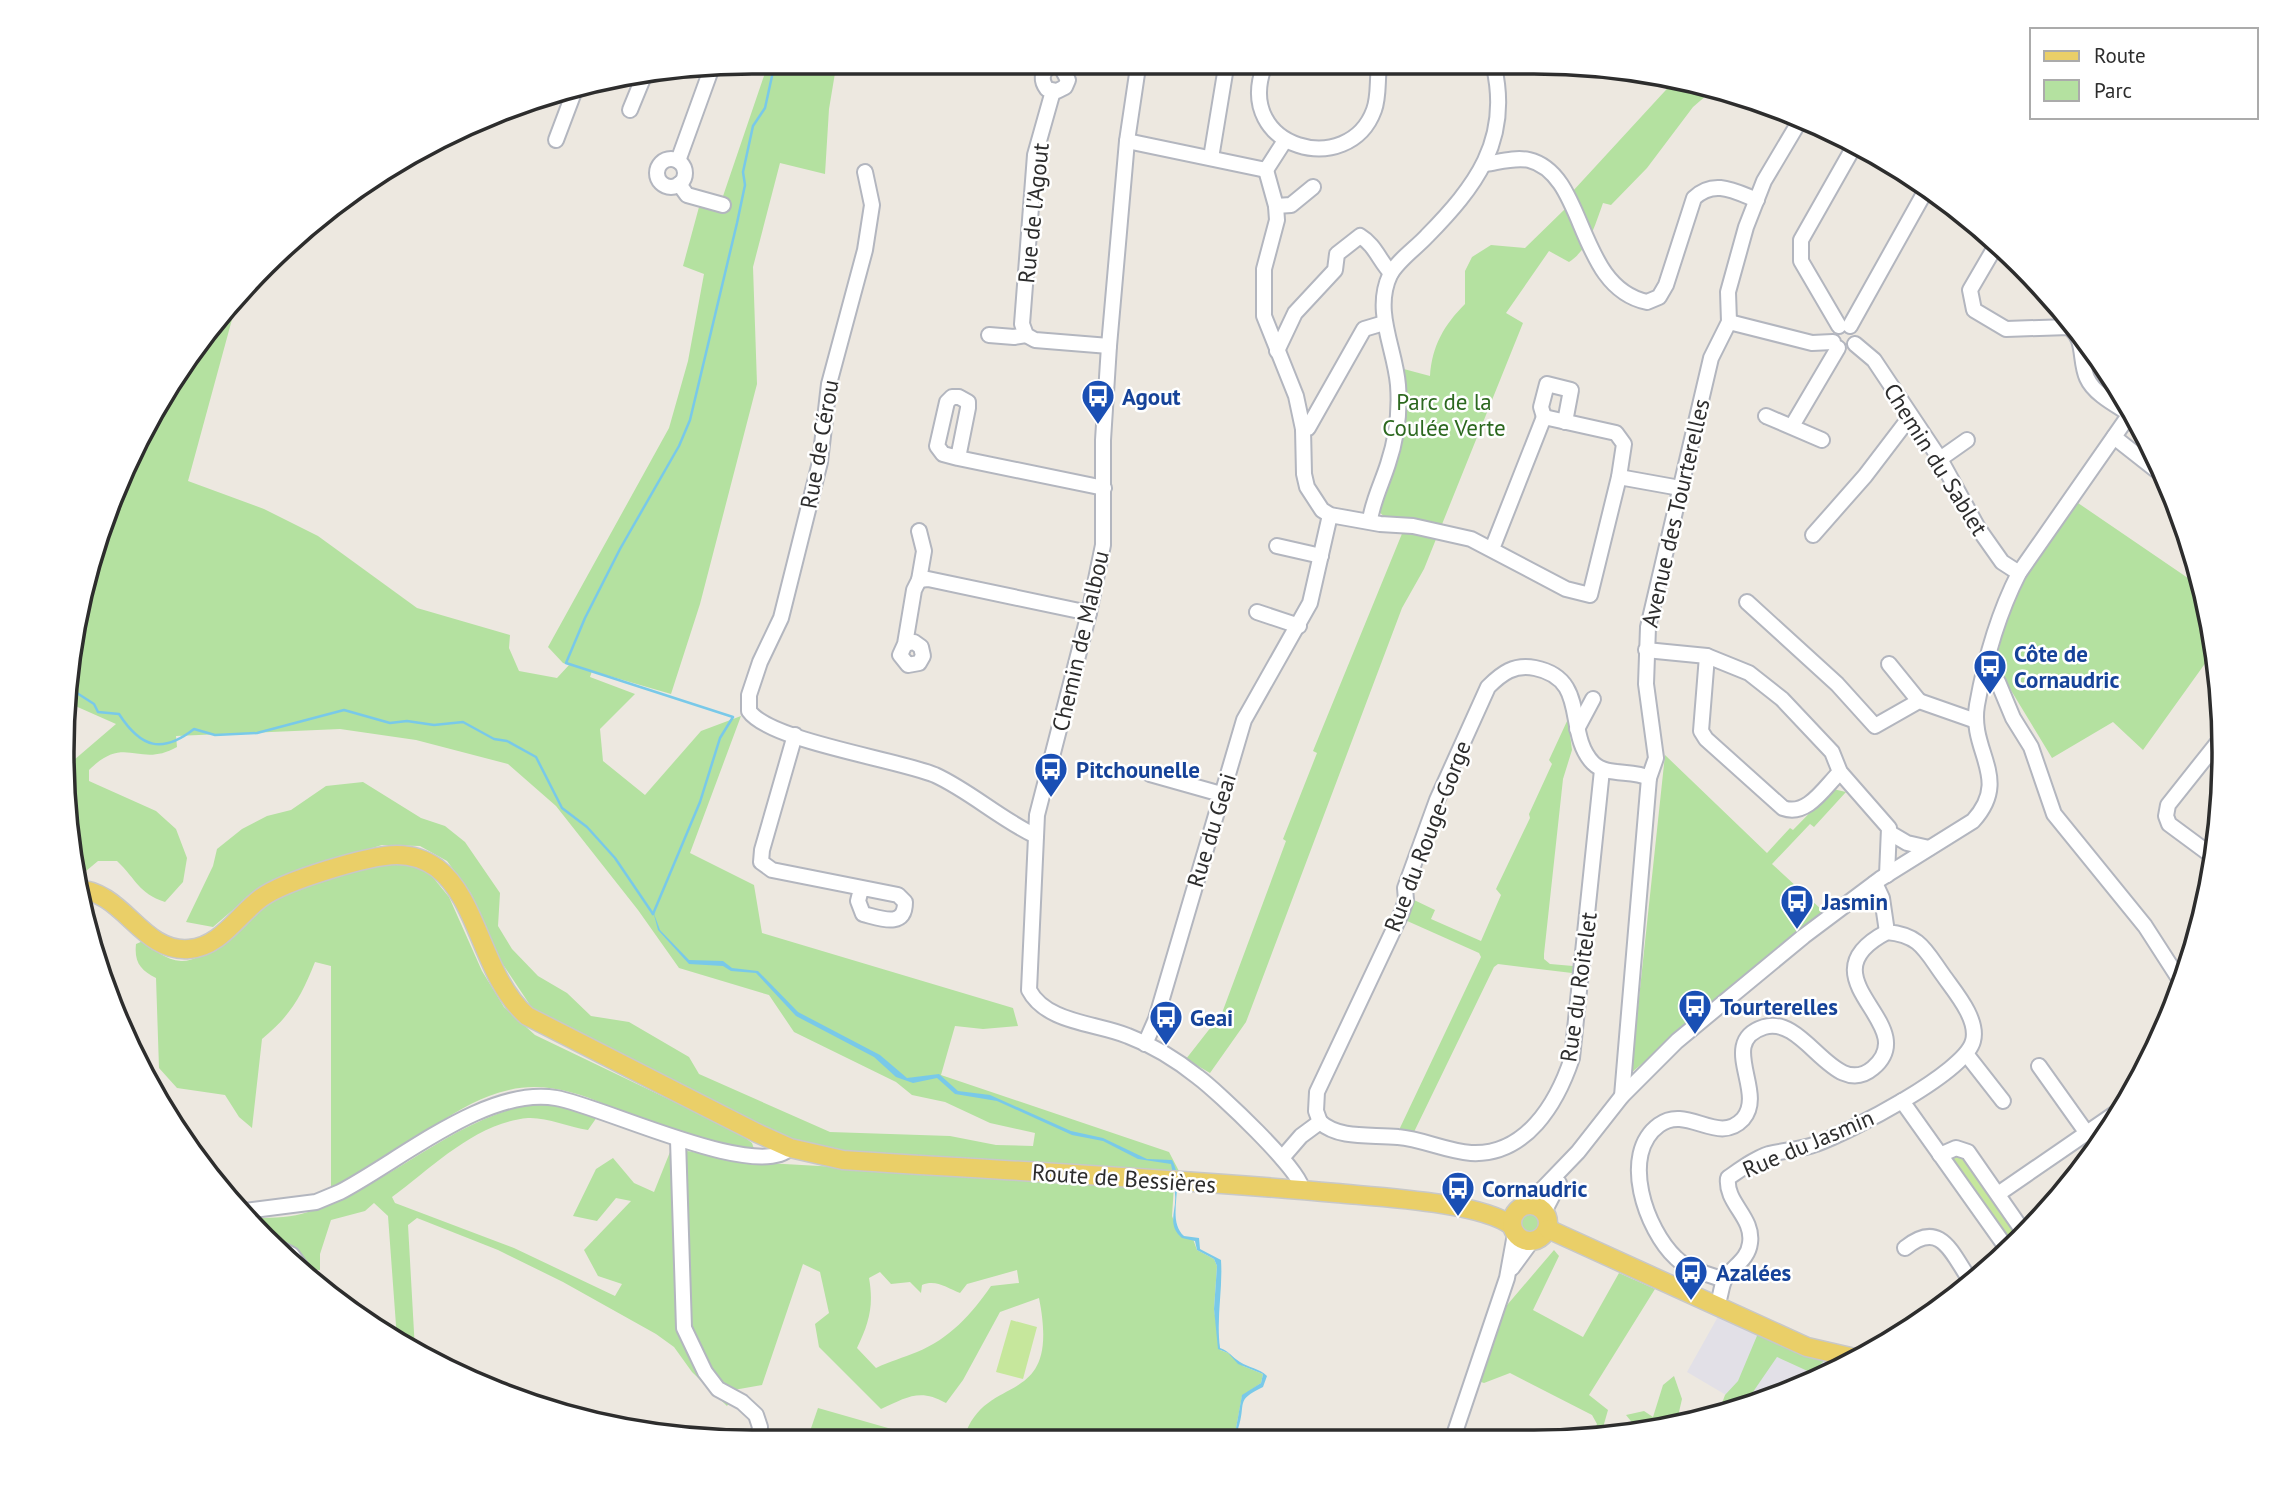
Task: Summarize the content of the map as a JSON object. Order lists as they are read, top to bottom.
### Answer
{
  "streets": {
    "main road": ["Route de Bessières"],
    "street": [
      "Rue de l'Agout",
      "Rue de Cérou",
      "Chemin du Sablet",
      "Avenue des Tourterelles",
      "Chemin de Malbou",
      "Rue du Geai",
      "Rue du Rouge-Gorge",
      "Rue du Roitelet",
      "Rue du Jasmin"
    ]
  },
  "crossings": [
    ["Chemin de Malbou", "Rue du Geai"],
    ["Chemin de Malbou", "Route de Bessières"],
    ["Rue du Rouge-Gorge", "Rue du Roitelet"],
    ["Rue du Jasmin", "Route de Bessières"]
  ],
  "parks": ["Parc de la Coulée Verte"],
  "places": {
    "bus stop": [
      "Agout",
      "Côte de Cornaudric",
      "Pitchounelle",
      "Jasmin",
      "Tourterelles",
      "Geai",
      "Cornaudric",
      "Azalées"
    ]
  },
  "legend": ["Route", "Parc"]
}
